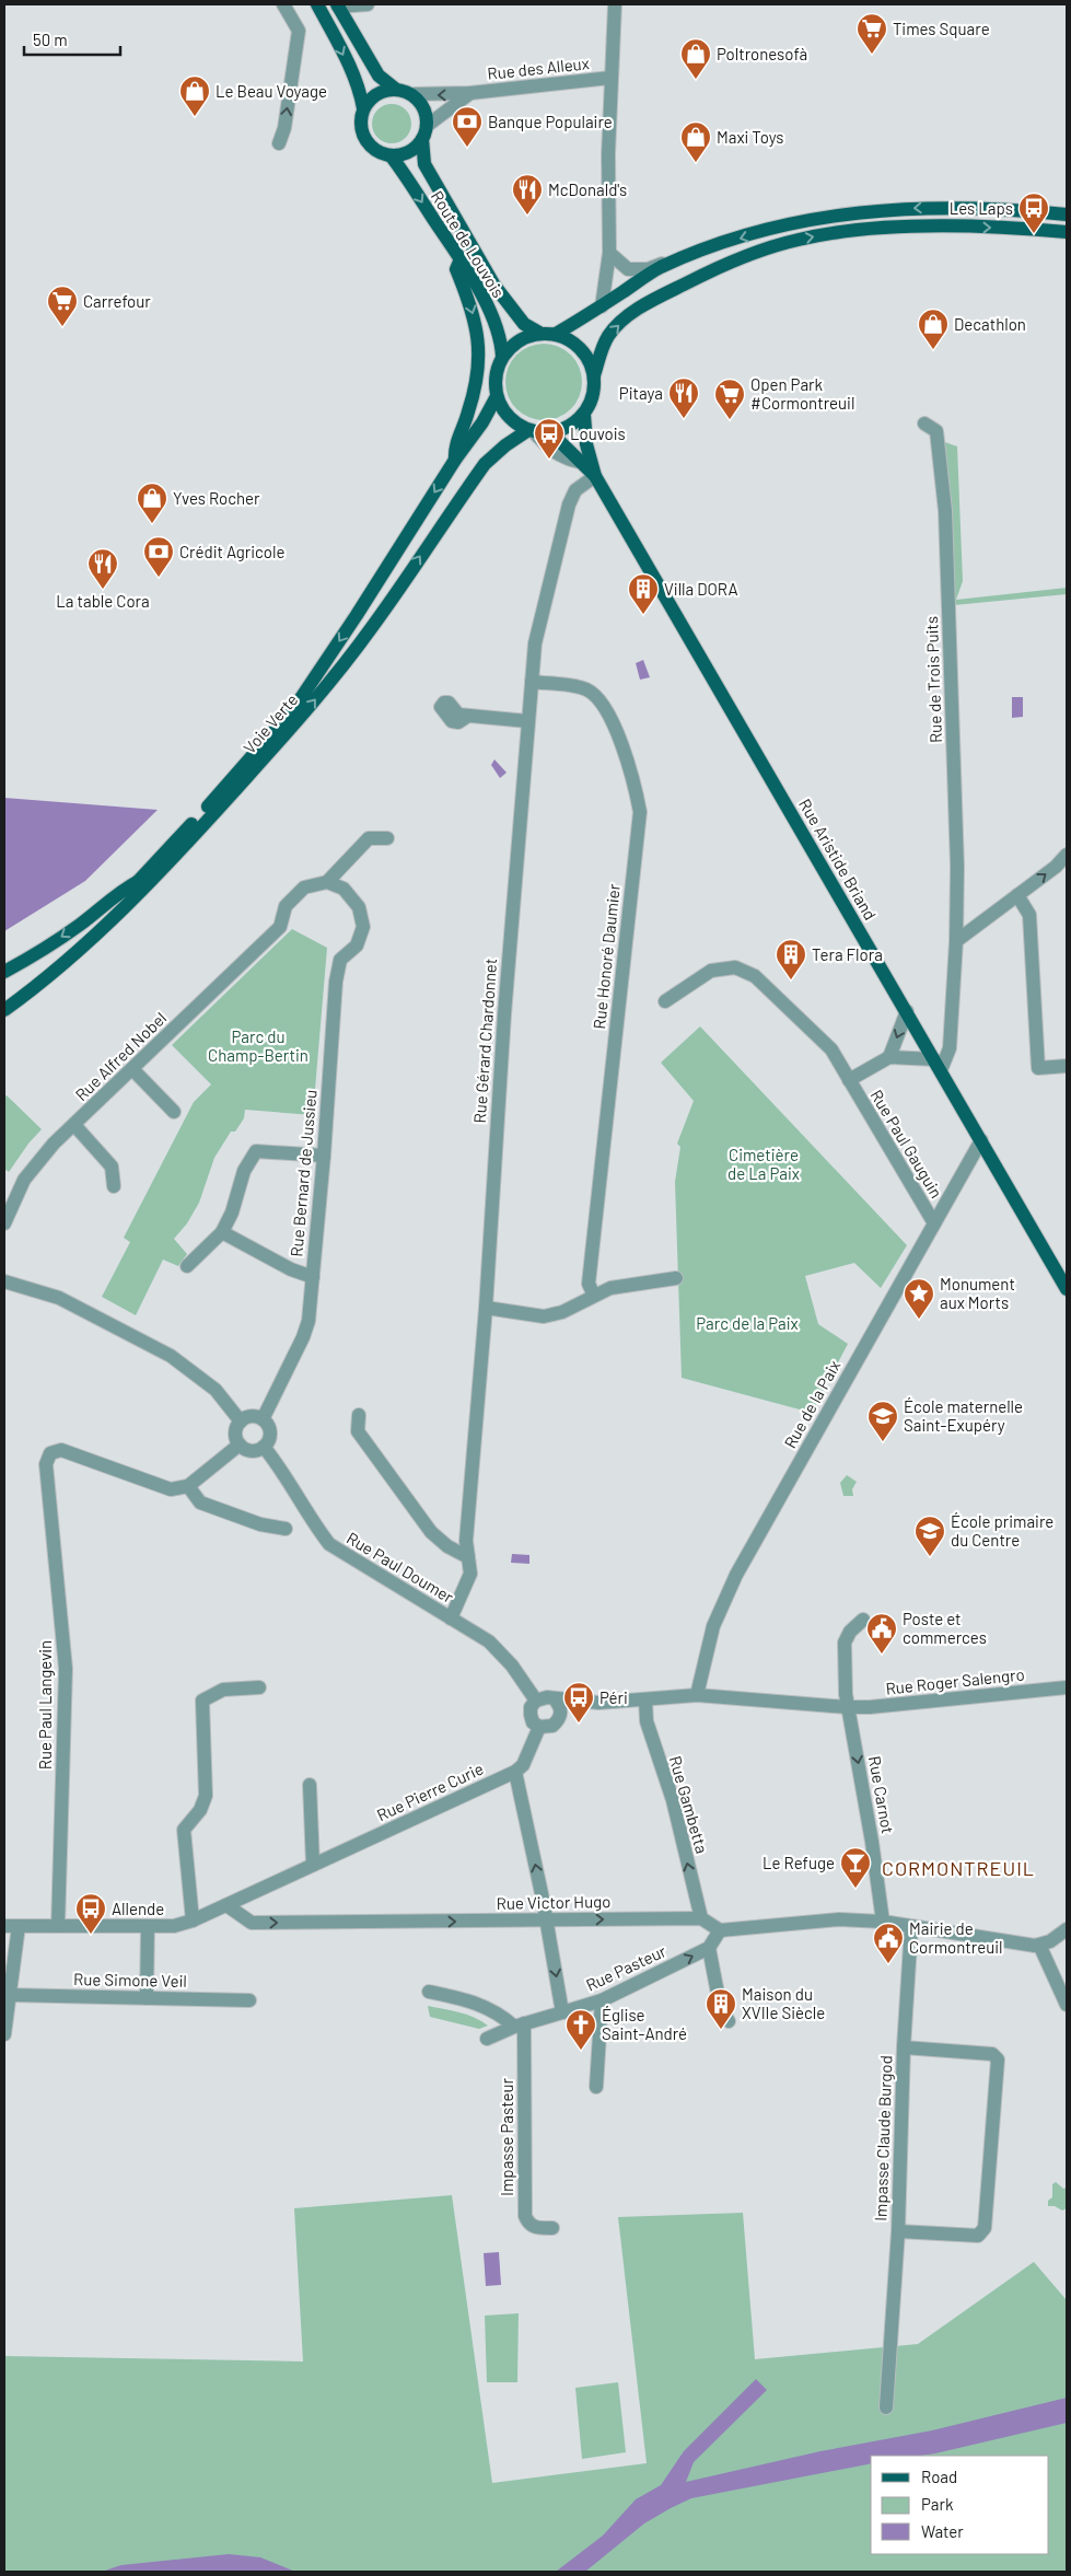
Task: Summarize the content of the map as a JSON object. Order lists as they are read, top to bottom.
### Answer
{
  "streets": {
    "main road": ["Route de Louvois", "Voie Verte", "Rue Aristide Briand"],
    "street": [
      "Rue des Alleux",
      "Rue de Trois Puits",
      "Rue Honoré Daumier",
      "Rue Gérard Chardonnet",
      "Rue Alfred Nobel",
      "Rue Paul Gauguin",
      "Rue Bernard de Jussieu",
      "Rue de la Paix",
      "Rue Paul Doumer",
      "Rue Roger Salengro",
      "Rue Paul Langevin",
      "Rue Pierre Curie",
      "Rue Carnot",
      "Rue Gambetta",
      "Rue Victor Hugo",
      "Rue Pasteur",
      "Rue Simone Veil",
      "Impasse Pasteur",
      "Impasse Claude Burgod"
    ]
  },
  "crossings": [
    ["Rue des Alleux", "Route de Louvois"],
    ["Route de Louvois", "Voie Verte"],
    ["Route de Louvois", "Rue Aristide Briand"],
    ["Voie Verte", "Rue Aristide Briand"],
    ["Rue Aristide Briand", "Rue Gérard Chardonnet"],
    ["Rue Aristide Briand", "Rue de la Paix"],
    ["Rue Honoré Daumier", "Rue Gérard Chardonnet"],
    ["Rue Gérard Chardonnet", "Rue Paul Doumer"],
    ["Rue Alfred Nobel", "Rue Bernard de Jussieu"],
    ["Rue Paul Gauguin", "Rue de la Paix"],
    ["Rue Bernard de Jussieu", "Rue Paul Doumer"],
    ["Rue Roger Salengro", "Rue Carnot"],
    ["Rue Pierre Curie", "Rue Victor Hugo"],
    ["Rue Gambetta", "Rue Victor Hugo"]
  ],
  "one_way": ["Rue Carnot", "Rue Gambetta", "Rue Pasteur"],
  "districts": ["CORMONTREUIL"],
  "parks": ["Parc du Champ-Bertin", "Cimetière de La Paix", "Parc de la Paix"],
  "places": {
    "supermarket": ["Times Square", "Carrefour", "Open Park #Cormontreuil"],
    "shop": [
      "Poltronesofà",
      "Le Beau Voyage",
      "Maxi Toys",
      "Decathlon",
      "Yves Rocher"
    ],
    "bank": ["Banque Populaire", "Crédit Agricole"],
    "restaurant": ["McDonald's", "Pitaya", "La table Cora"],
    "bus stop": [
      "Les Laps",
      "Louvois",
      "Péri",
      "Allende"
    ],
    "building": ["Villa DORA", "Tera Flora", "Maison du XVIIe Siècle"],
    "place": ["Monument aux Morts"],
    "school or university": ["École maternelle Saint-Exupéry", "École primaire du Centre"],
    "public building": ["Poste et commerces", "Mairie de Cormontreuil"],
    "bar": ["Le Refuge"],
    "church": ["Église Saint-André"]
  },
  "legend": ["Road", "Park", "Water"],
  "scale_bar": "50 m"
}
